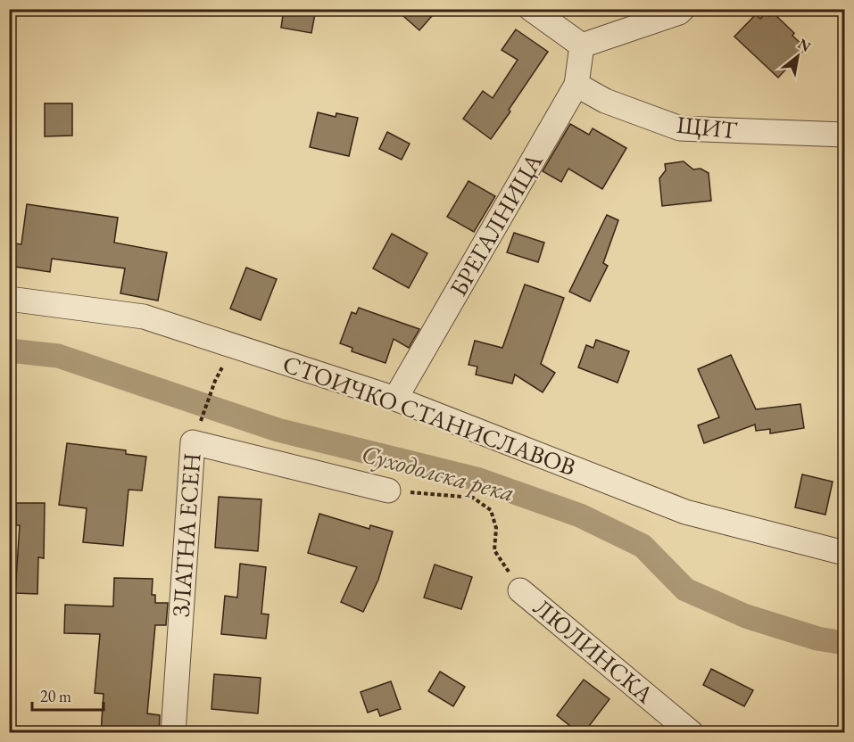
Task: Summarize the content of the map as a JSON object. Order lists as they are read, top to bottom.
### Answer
{
  "streets": {
    "street": [
      "ЩИТ",
      "БРЕГАЛНИЦА",
      "СТОИЧКО СТАНИСЛАВОВ",
      "ЗЛАТНА ЕСЕН",
      "ЛЮЛИНСКА"
    ]
  },
  "crossings": [
    ["ЩИТ", "БРЕГАЛНИЦА"],
    ["БРЕГАЛНИЦА", "СТОИЧКО СТАНИСЛАВОВ"]
  ],
  "water": ["Суходолска река"],
  "scale_bar": "20 m",
  "north": "top right"
}
